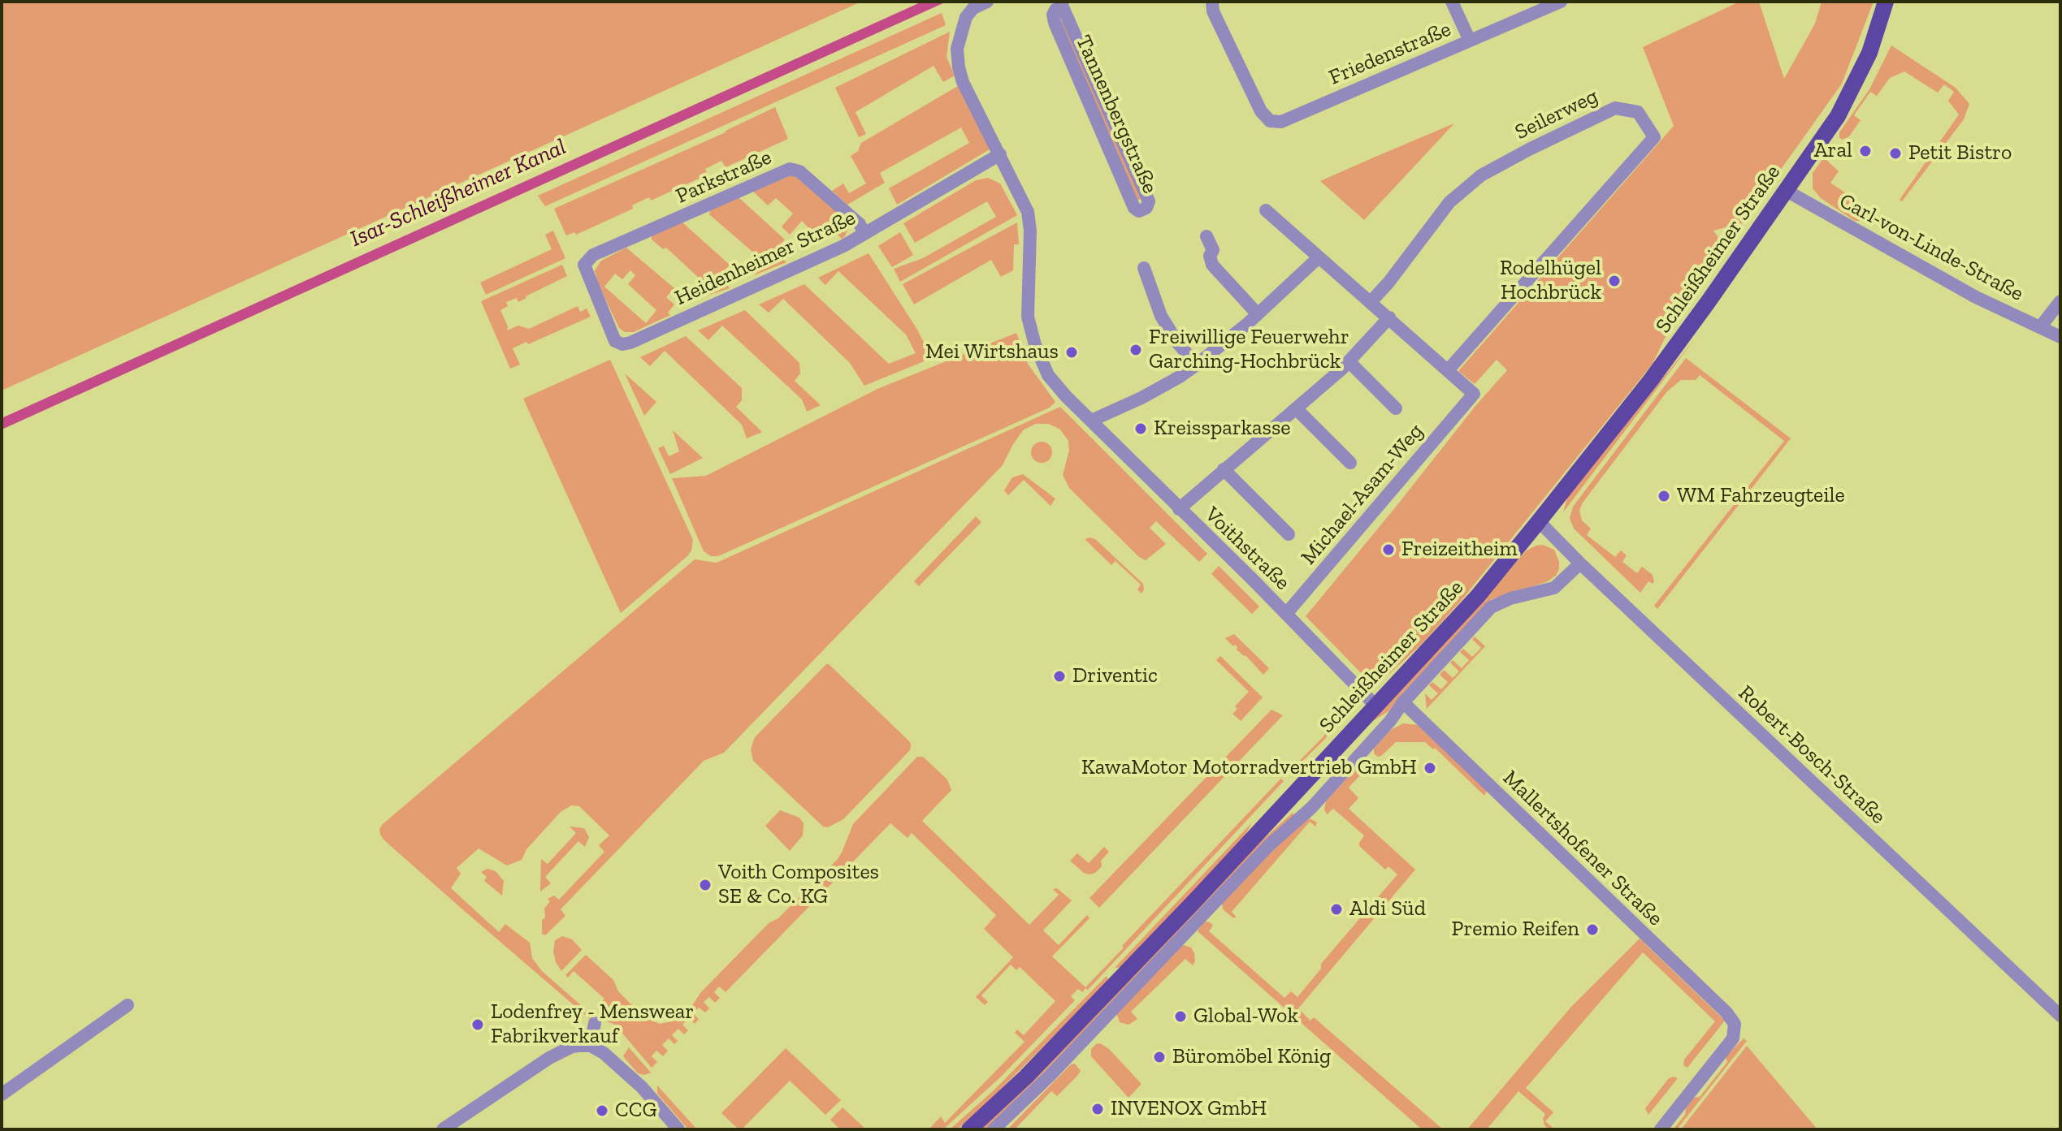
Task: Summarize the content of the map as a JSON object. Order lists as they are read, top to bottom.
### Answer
{
  "streets": {
    "main road": ["Schleißheimer Straße"],
    "street": [
      "Friedenstraße",
      "Tannenbergstraße",
      "Seilerweg",
      "Parkstraße",
      "Carl-von-Linde-Straße",
      "Heidenheimer Straße",
      "Michael-Asam-Weg",
      "Voithstraße",
      "Robert-Bosch-Straße",
      "Mallertshofener Straße"
    ]
  },
  "crossings": [
    ["Seilerweg", "Michael-Asam-Weg"],
    ["Parkstraße", "Heidenheimer Straße"],
    ["Carl-von-Linde-Straße", "Schleißheimer Straße"],
    ["Schleißheimer Straße", "Voithstraße"],
    ["Schleißheimer Straße", "Robert-Bosch-Straße"],
    ["Schleißheimer Straße", "Mallertshofener Straße"],
    ["Heidenheimer Straße", "Voithstraße"],
    ["Michael-Asam-Weg", "Voithstraße"]
  ],
  "water": ["Isar-Schleißheimer Kanal"],
  "places": [
    "Aral",
    "Petit Bistro",
    "Rodelhügel Hochbrück",
    "Freiwillige Feuerwehr Garching-Hochbrück",
    "Mei Wirtshaus",
    "Kreissparkasse",
    "WM Fahrzeugteile",
    "Freizeitheim",
    "Driventic",
    "KawaMotor Motorradvertrieb GmbH",
    "Voith Composites SE & Co. KG",
    "Aldi Süd",
    "Premio Reifen",
    "Global-Wok",
    "Lodenfrey - Menswear Fabrikverkauf",
    "Büromöbel König",
    "INVENOX GmbH",
    "CCG"
  ]
}
